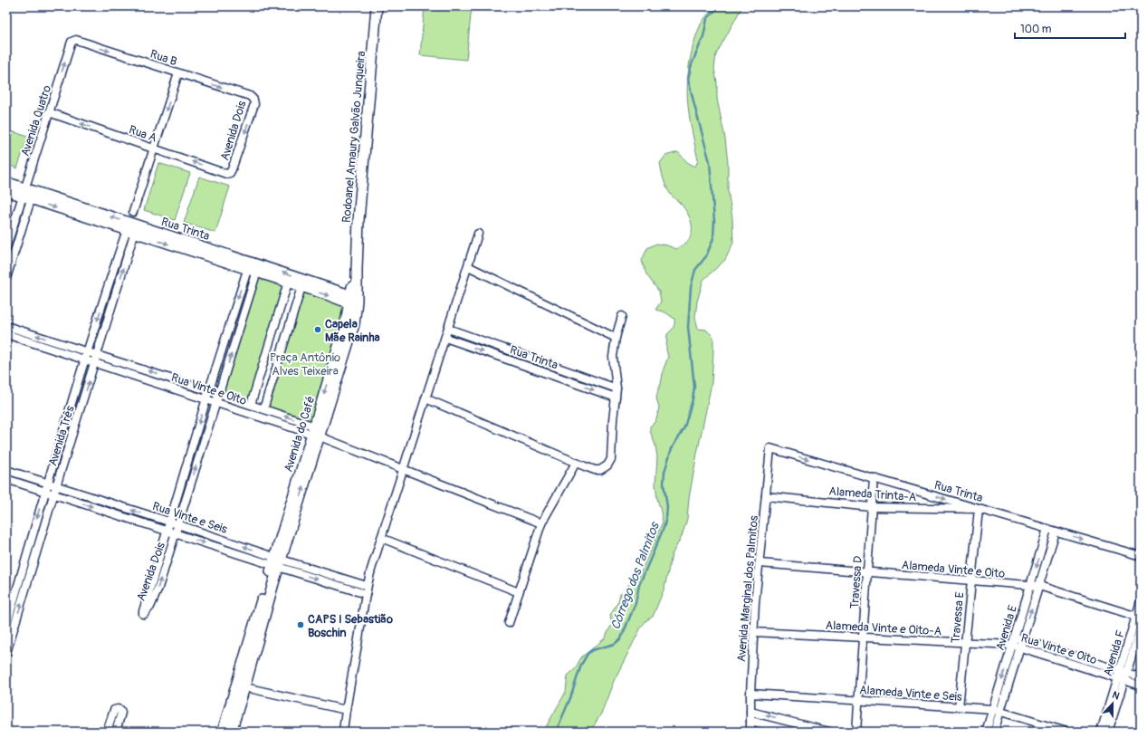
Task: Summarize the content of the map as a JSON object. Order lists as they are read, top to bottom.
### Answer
{
  "streets": {
    "main road": ["Rodoanel Amaury Galvão Junqueira", "Avenida do Café"],
    "street": [
      "Rua B",
      "Avenida Quatro",
      "Avenida Dois",
      "Rua A",
      "Rua Trinta",
      "Rua Vinte e Oito",
      "Avenida Três",
      "Alameda Trinta-A",
      "Rua Vinte e Seis",
      "Alameda Vinte e Oito",
      "Travessa D",
      "Avenida Marginal dos Palmitos",
      "Travessa E",
      "Alameda Vinte e Oito-A",
      "Avenida E",
      "Avenida F",
      "Alameda Vinte e Seis"
    ]
  },
  "crossings": [
    ["Rua B", "Avenida Quatro"],
    ["Rua B", "Avenida Dois"],
    ["Avenida Quatro", "Rua A"],
    ["Avenida Quatro", "Rua Trinta"],
    ["Avenida Dois", "Rua A"],
    ["Avenida Dois", "Rua Trinta"],
    ["Avenida Dois", "Rua Vinte e Oito"],
    ["Avenida Dois", "Rua Vinte e Seis"],
    ["Rodoanel Amaury Galvão Junqueira", "Avenida do Café"],
    ["Rua Trinta", "Avenida do Café"],
    ["Rua Trinta", "Avenida Três"],
    ["Rua Trinta", "Alameda Trinta-A"],
    ["Rua Trinta", "Travessa D"],
    ["Rua Trinta", "Avenida Marginal dos Palmitos"],
    ["Rua Trinta", "Travessa E"],
    ["Rua Trinta", "Avenida E"],
    ["Rua Vinte e Oito", "Avenida do Café"],
    ["Rua Vinte e Oito", "Avenida Três"],
    ["Rua Vinte e Oito", "Alameda Vinte e Oito-A"],
    ["Rua Vinte e Oito", "Avenida E"],
    ["Rua Vinte e Oito", "Avenida F"],
    ["Avenida do Café", "Rua Vinte e Seis"],
    ["Avenida Três", "Rua Vinte e Seis"],
    ["Alameda Trinta-A", "Travessa D"],
    ["Alameda Trinta-A", "Avenida Marginal dos Palmitos"],
    ["Alameda Trinta-A", "Travessa E"],
    ["Alameda Vinte e Oito", "Travessa D"],
    ["Alameda Vinte e Oito", "Avenida Marginal dos Palmitos"],
    ["Alameda Vinte e Oito", "Travessa E"],
    ["Alameda Vinte e Oito", "Avenida E"],
    ["Alameda Vinte e Oito", "Avenida F"],
    ["Travessa D", "Alameda Vinte e Oito-A"],
    ["Travessa D", "Alameda Vinte e Seis"],
    ["Avenida Marginal dos Palmitos", "Alameda Vinte e Oito-A"],
    ["Avenida Marginal dos Palmitos", "Alameda Vinte e Seis"],
    ["Travessa E", "Alameda Vinte e Oito-A"],
    ["Travessa E", "Alameda Vinte e Seis"],
    ["Alameda Vinte e Oito-A", "Avenida E"],
    ["Avenida E", "Alameda Vinte e Seis"]
  ],
  "one_way": ["Rua B", "Rua A"],
  "water": ["Córrego dos Palmitos"],
  "parks": ["Praça Antônio Alves Teixeira"],
  "places": ["Capela Mãe Rainha", "CAPS I Sebastião Boschin"],
  "scale_bar": "100 m",
  "north": "top"
}
